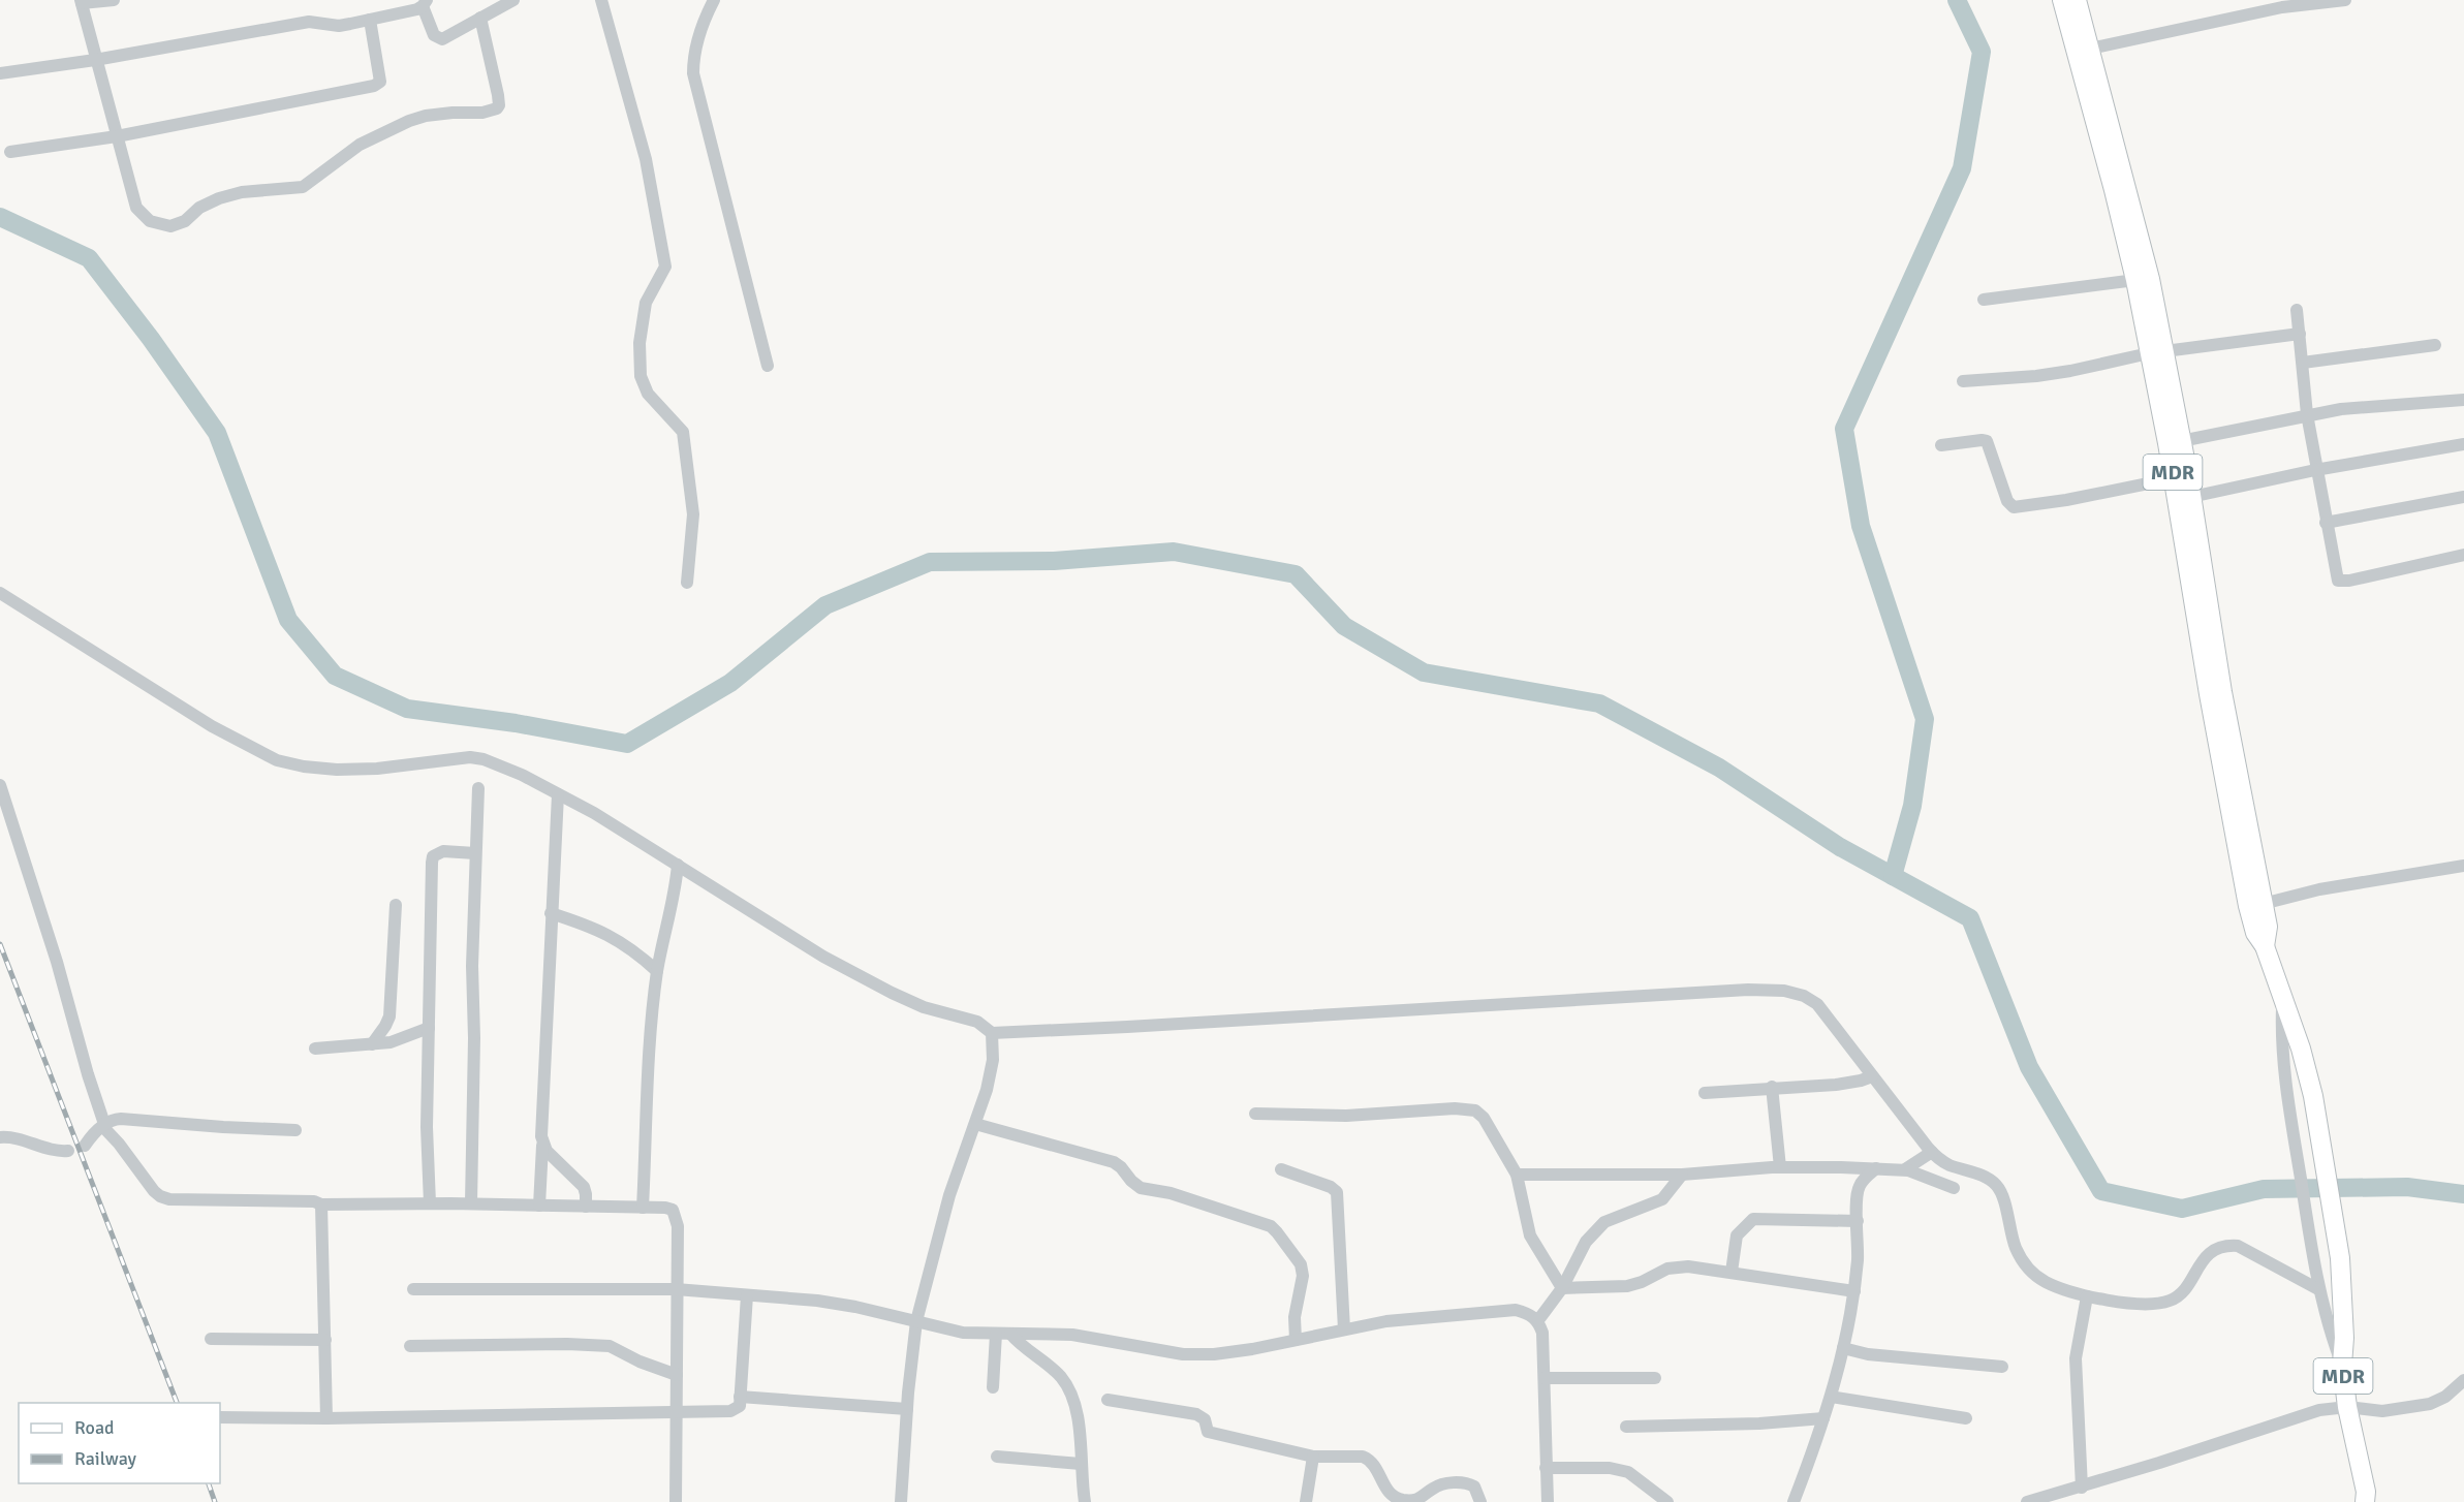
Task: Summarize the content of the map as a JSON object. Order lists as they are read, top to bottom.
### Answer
{
  "streets": {
    "main road": ["MDR"]
  },
  "legend": ["Road", "Railway"]
}
